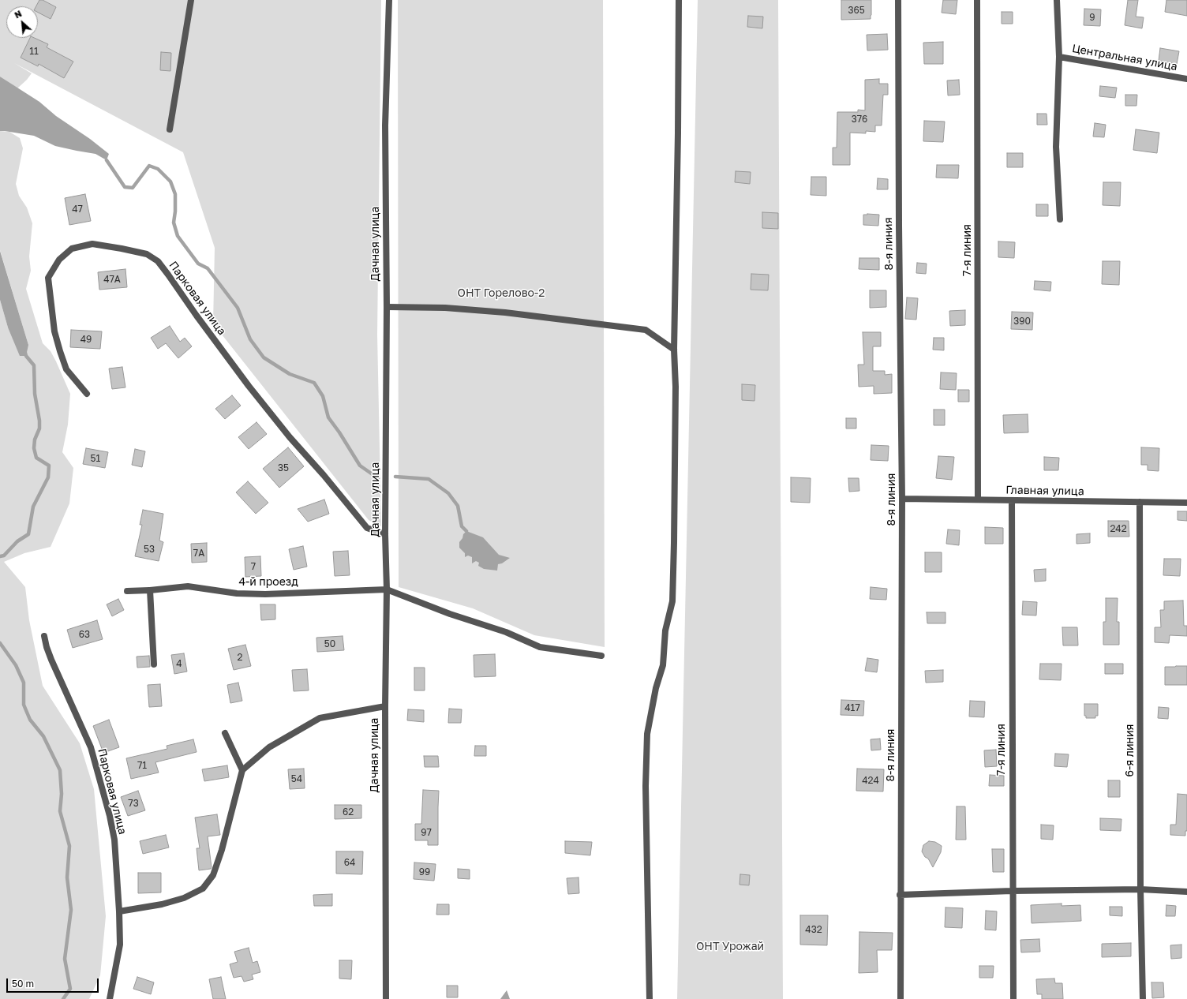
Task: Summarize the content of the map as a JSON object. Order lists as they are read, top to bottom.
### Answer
{
  "streets": {
    "street": [
      "Центральная улица",
      "Дачная улица",
      "8-я линия",
      "7-я линия",
      "Парковая улица",
      "Главная улица",
      "4-й проезд",
      "6-я линия"
    ]
  },
  "crossings": [
    ["Дачная улица", "Парковая улица"],
    ["Дачная улица", "4-й проезд"],
    ["8-я линия", "Главная улица"],
    ["7-я линия", "Главная улица"],
    ["Главная улица", "6-я линия"]
  ],
  "parks": ["ОНТ Горелово-2", "ОНТ Урожай"],
  "house_numbers": [
    "365",
    "9",
    "11",
    "376",
    "47",
    "47А",
    "390",
    "49",
    "51",
    "35",
    "242",
    "53",
    "7А",
    "7",
    "63",
    "50",
    "2",
    "4",
    "417",
    "71",
    "54",
    "424",
    "73",
    "62",
    "97",
    "64",
    "99",
    "432"
  ],
  "scale_bar": "50 m",
  "north": "top left"
}
